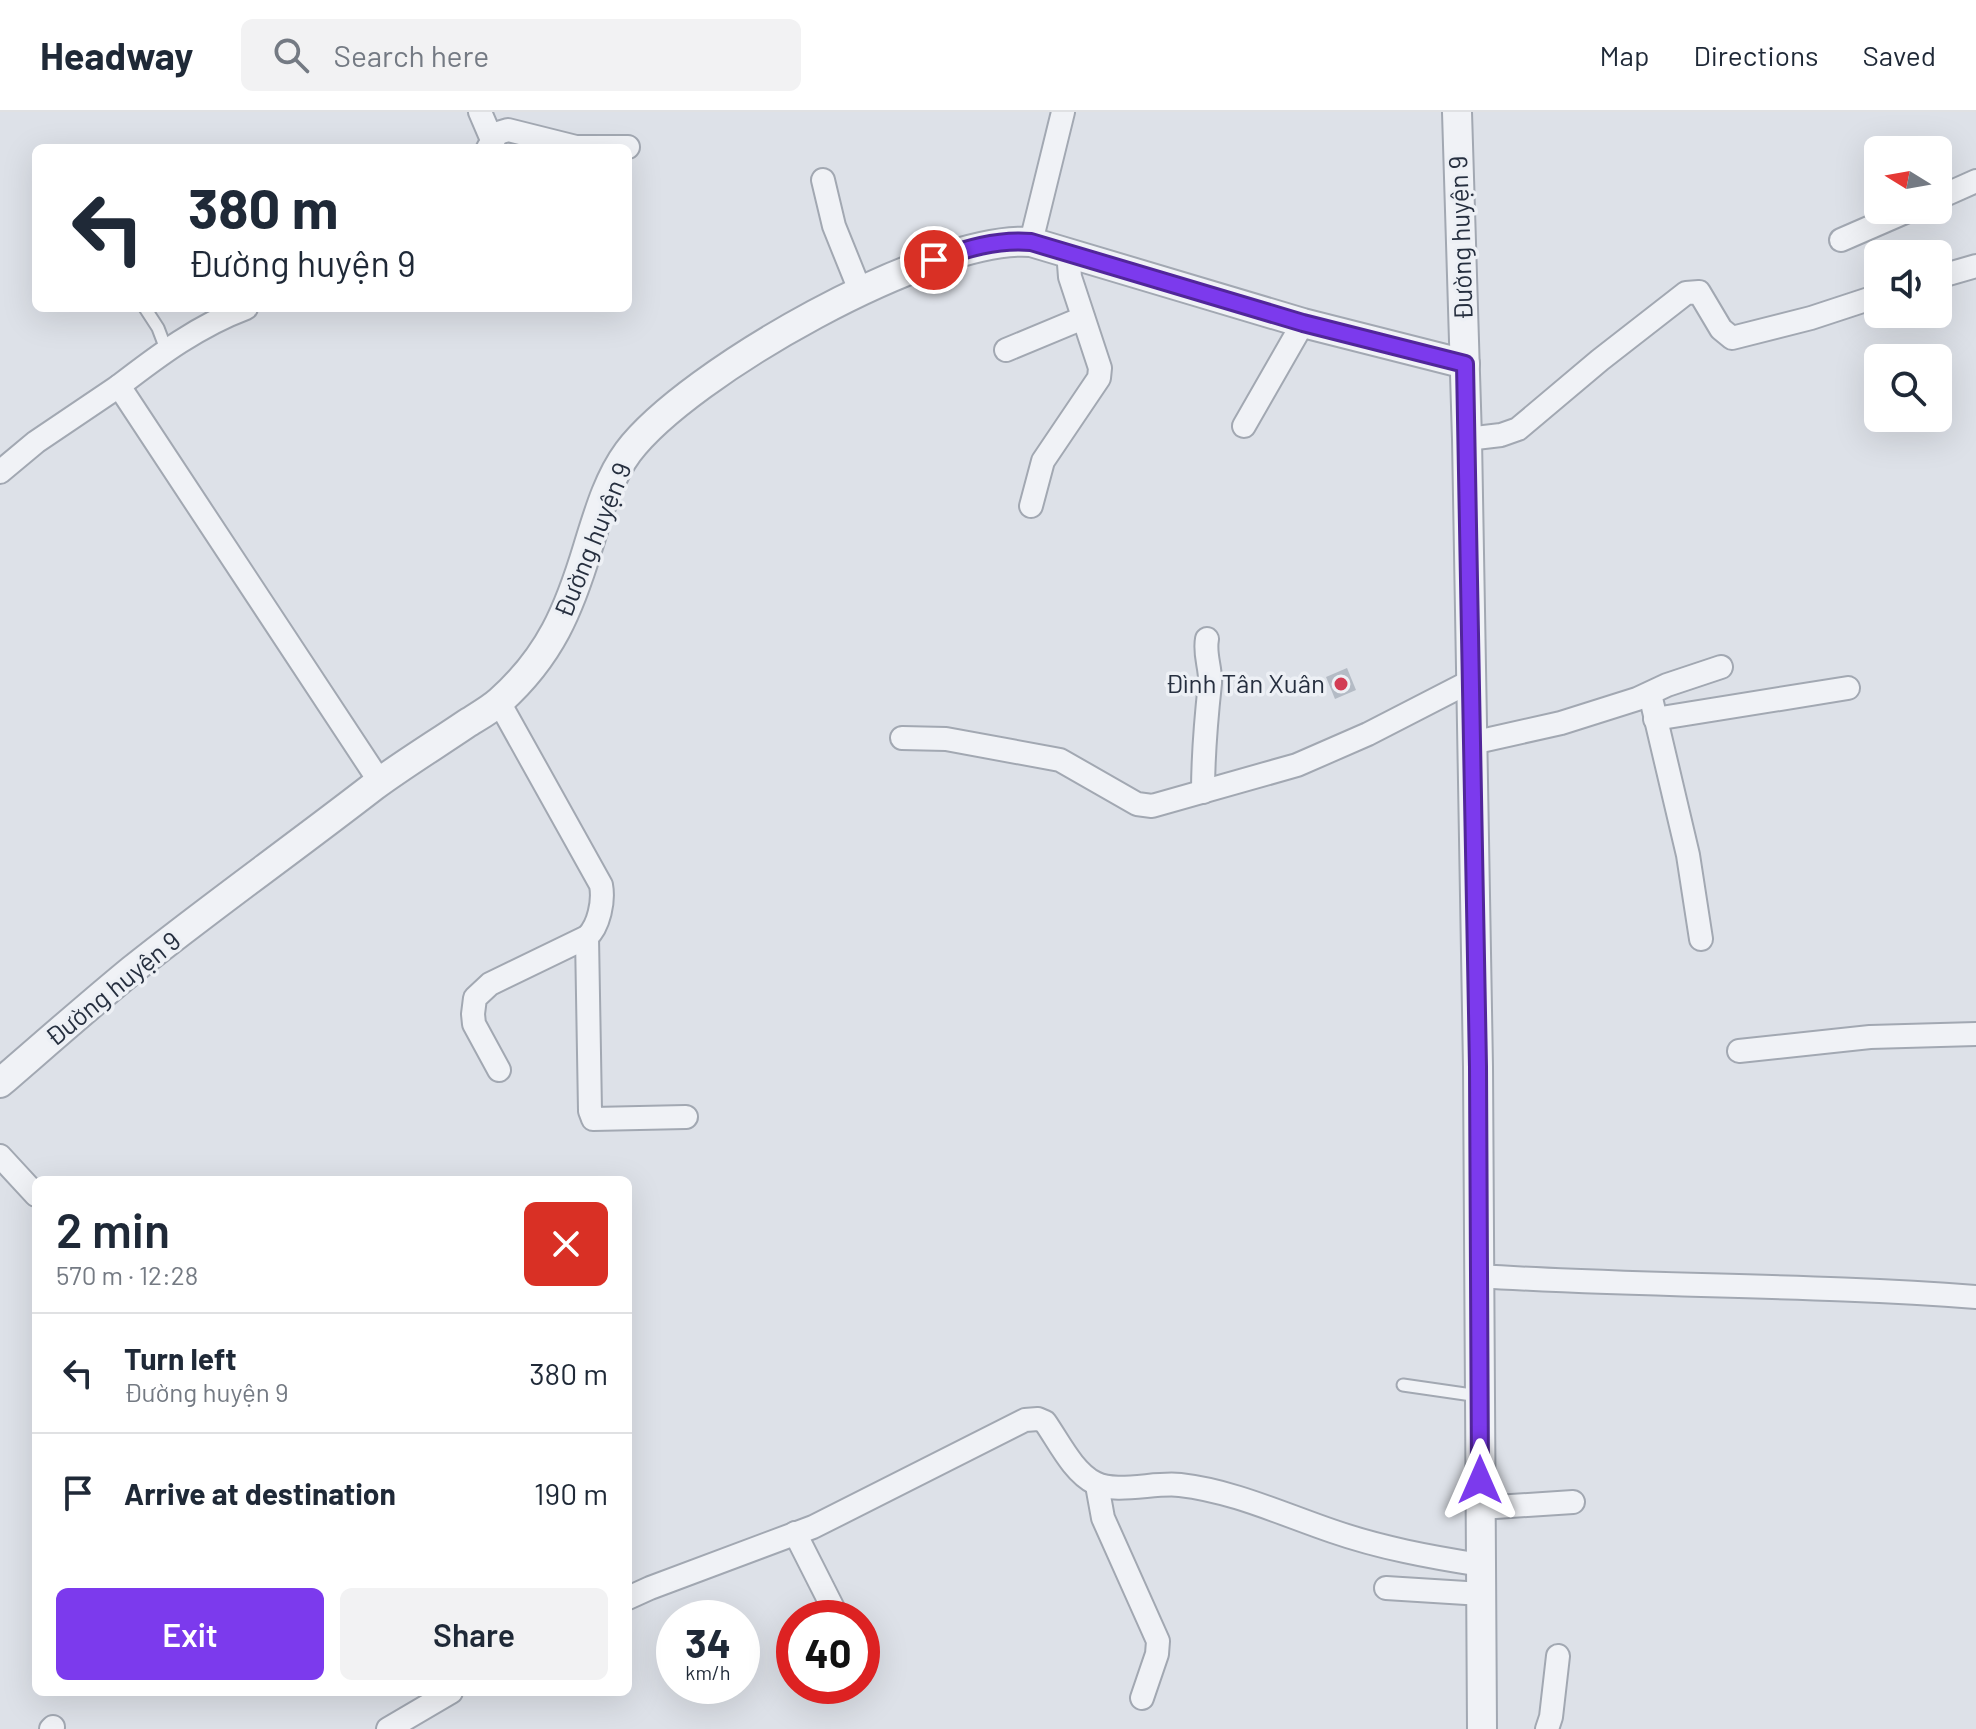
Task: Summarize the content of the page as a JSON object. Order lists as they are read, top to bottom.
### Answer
{
  "streets": {
    "street": ["Đường huyện 9"]
  },
  "places": ["Đình Tân Xuân"],
  "north": "left",
  "page": {
    "header": "Headway",
    "search": "Search here",
    "nav": ["Map", "Directions", "Saved"],
    "turn": ["380 m", "Đường huyện 9"],
    "heading": ["2 min", "570 m · 12:28"],
    "list": [
      {
        "name": "Turn left",
        "note": "Đường huyện 9",
        "value": "380 m"
      },
      {
        "name": "Arrive at destination",
        "value": "190 m"
      }
    ],
    "buttons": ["Exit", "Share"],
    "speed": "34 km/h",
    "limit": "40"
  }
}
